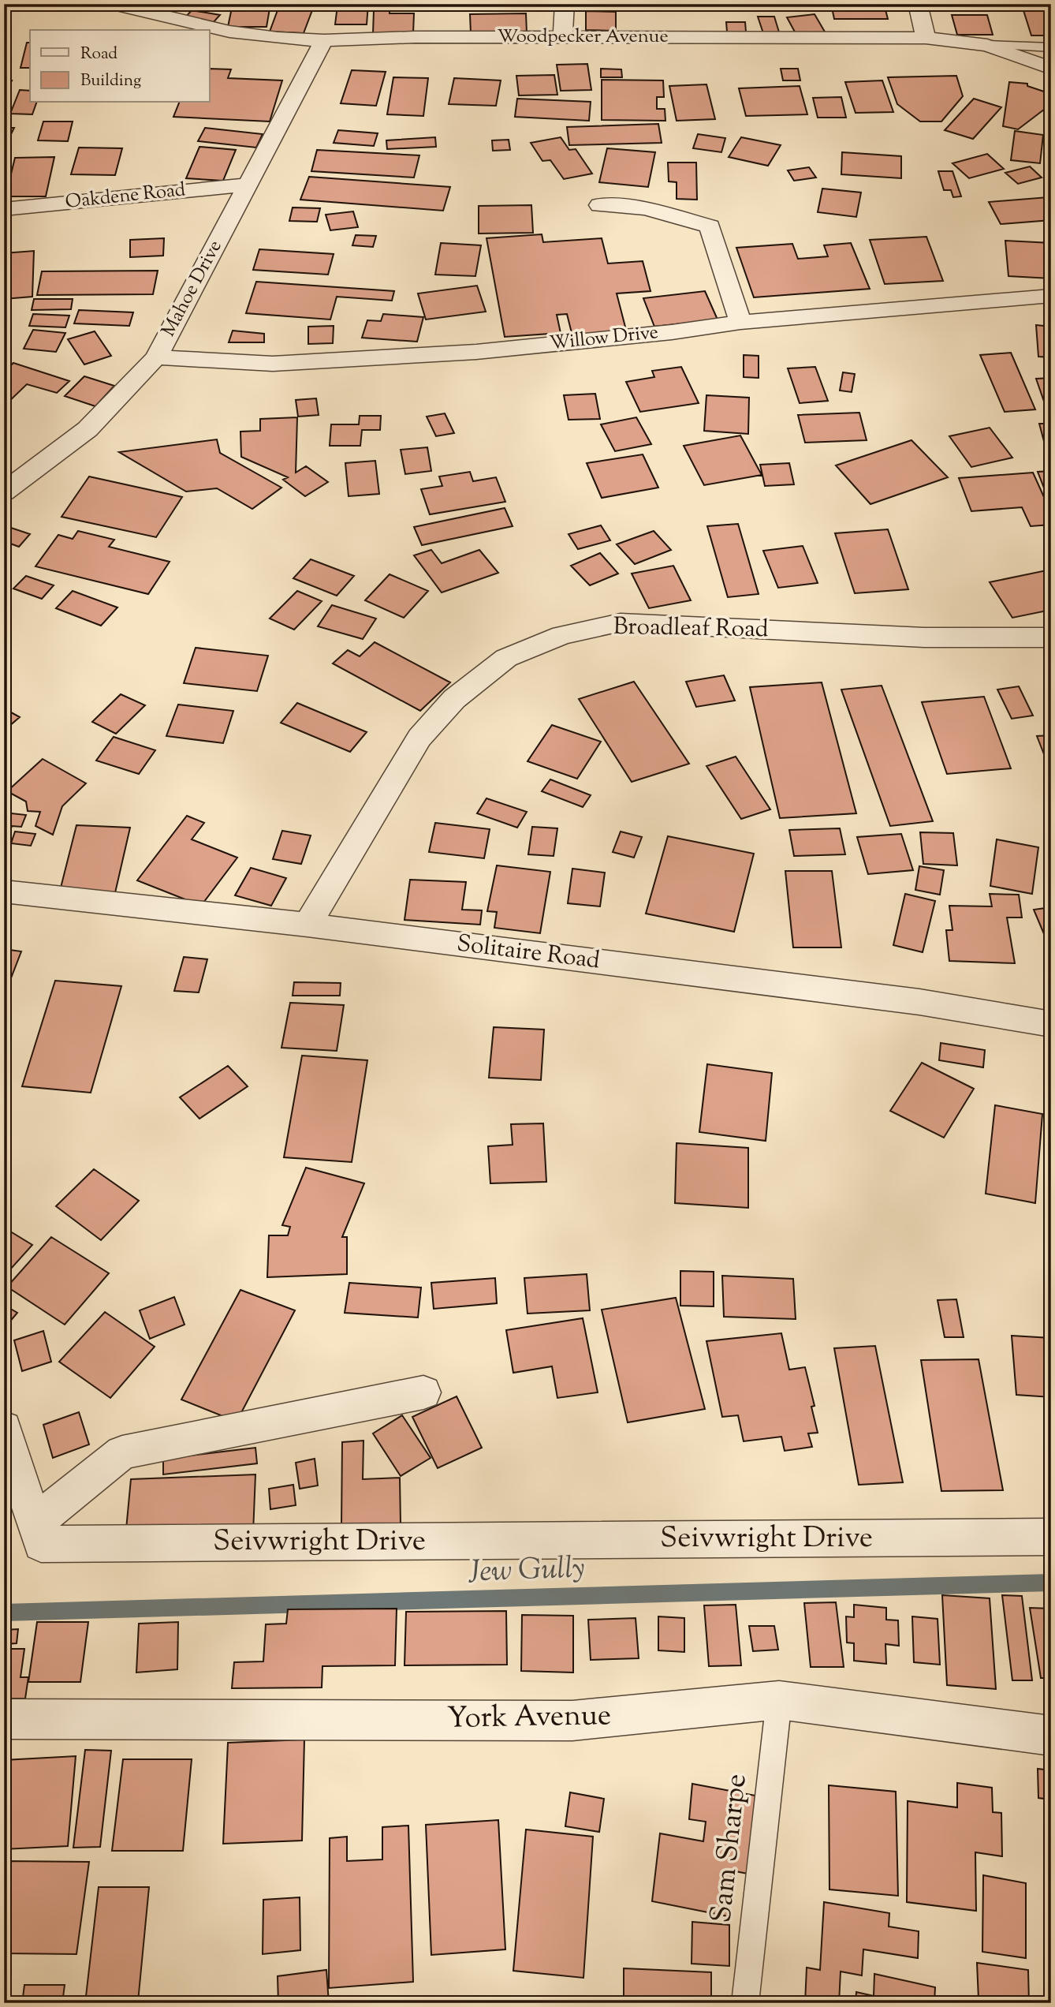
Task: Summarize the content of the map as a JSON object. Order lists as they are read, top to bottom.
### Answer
{
  "streets": {
    "street": [
      "Woodpecker Avenue",
      "Oakdene Road",
      "Mahoe Drive",
      "Willow Drive",
      "Broadleaf Road",
      "Solitaire Road",
      "Seivwright Drive",
      "York Avenue"
    ],
    "lane": ["Sam Sharpe"]
  },
  "crossings": [
    ["Woodpecker Avenue", "Mahoe Drive"],
    ["Oakdene Road", "Mahoe Drive"],
    ["Mahoe Drive", "Willow Drive"],
    ["Broadleaf Road", "Solitaire Road"],
    ["York Avenue", "Sam Sharpe"]
  ],
  "water": ["Jew Gully"],
  "legend": ["Road", "Building"]
}
